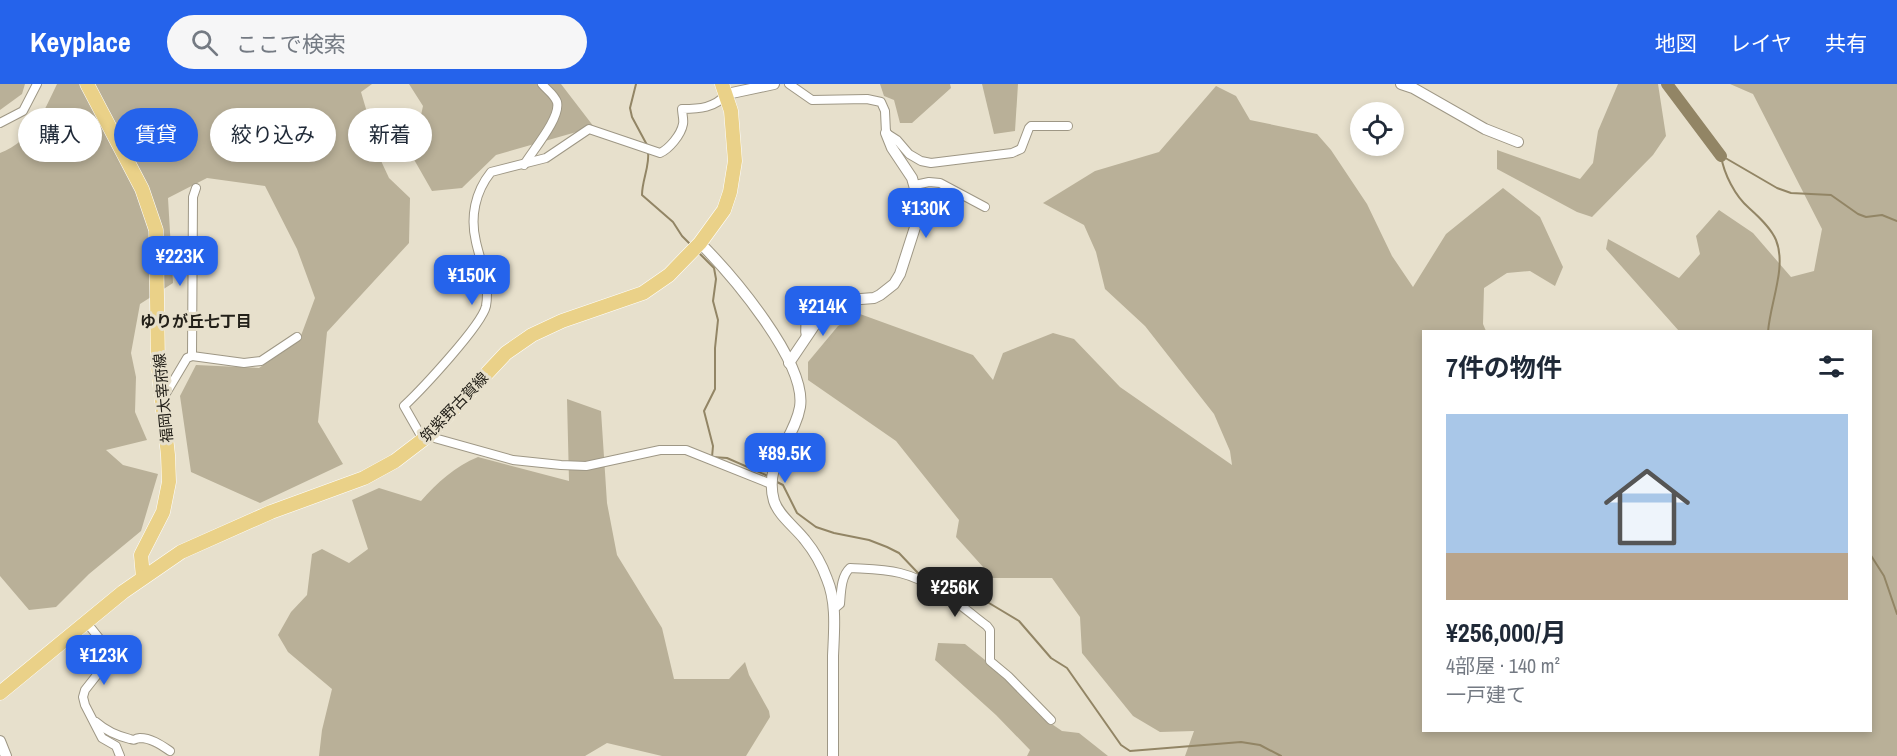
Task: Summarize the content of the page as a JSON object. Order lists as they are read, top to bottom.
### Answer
{
  "streets": {
    "main road": ["福岡太宰府線", "筑紫野古賀線"]
  },
  "crossings": [
    ["福岡太宰府線", "筑紫野古賀線"]
  ],
  "districts": ["ゆりが丘七丁目"],
  "page": {
    "header": "Keyplace",
    "search": "ここで検索",
    "nav": ["地図", "レイヤ", "共有"],
    "chip": [
      "購入",
      "賃貸",
      "絞り込み",
      "新着"
    ],
    "price": [
      "¥130K",
      "¥223K",
      "¥150K",
      "¥214K",
      "¥89.5K",
      "¥256K",
      "¥123K"
    ],
    "heading": "7件の物件",
    "list": [
      {
        "name": "¥256,000/月",
        "note": "4部屋 · 140 m² · 一戸建て"
      }
    ]
  }
}
